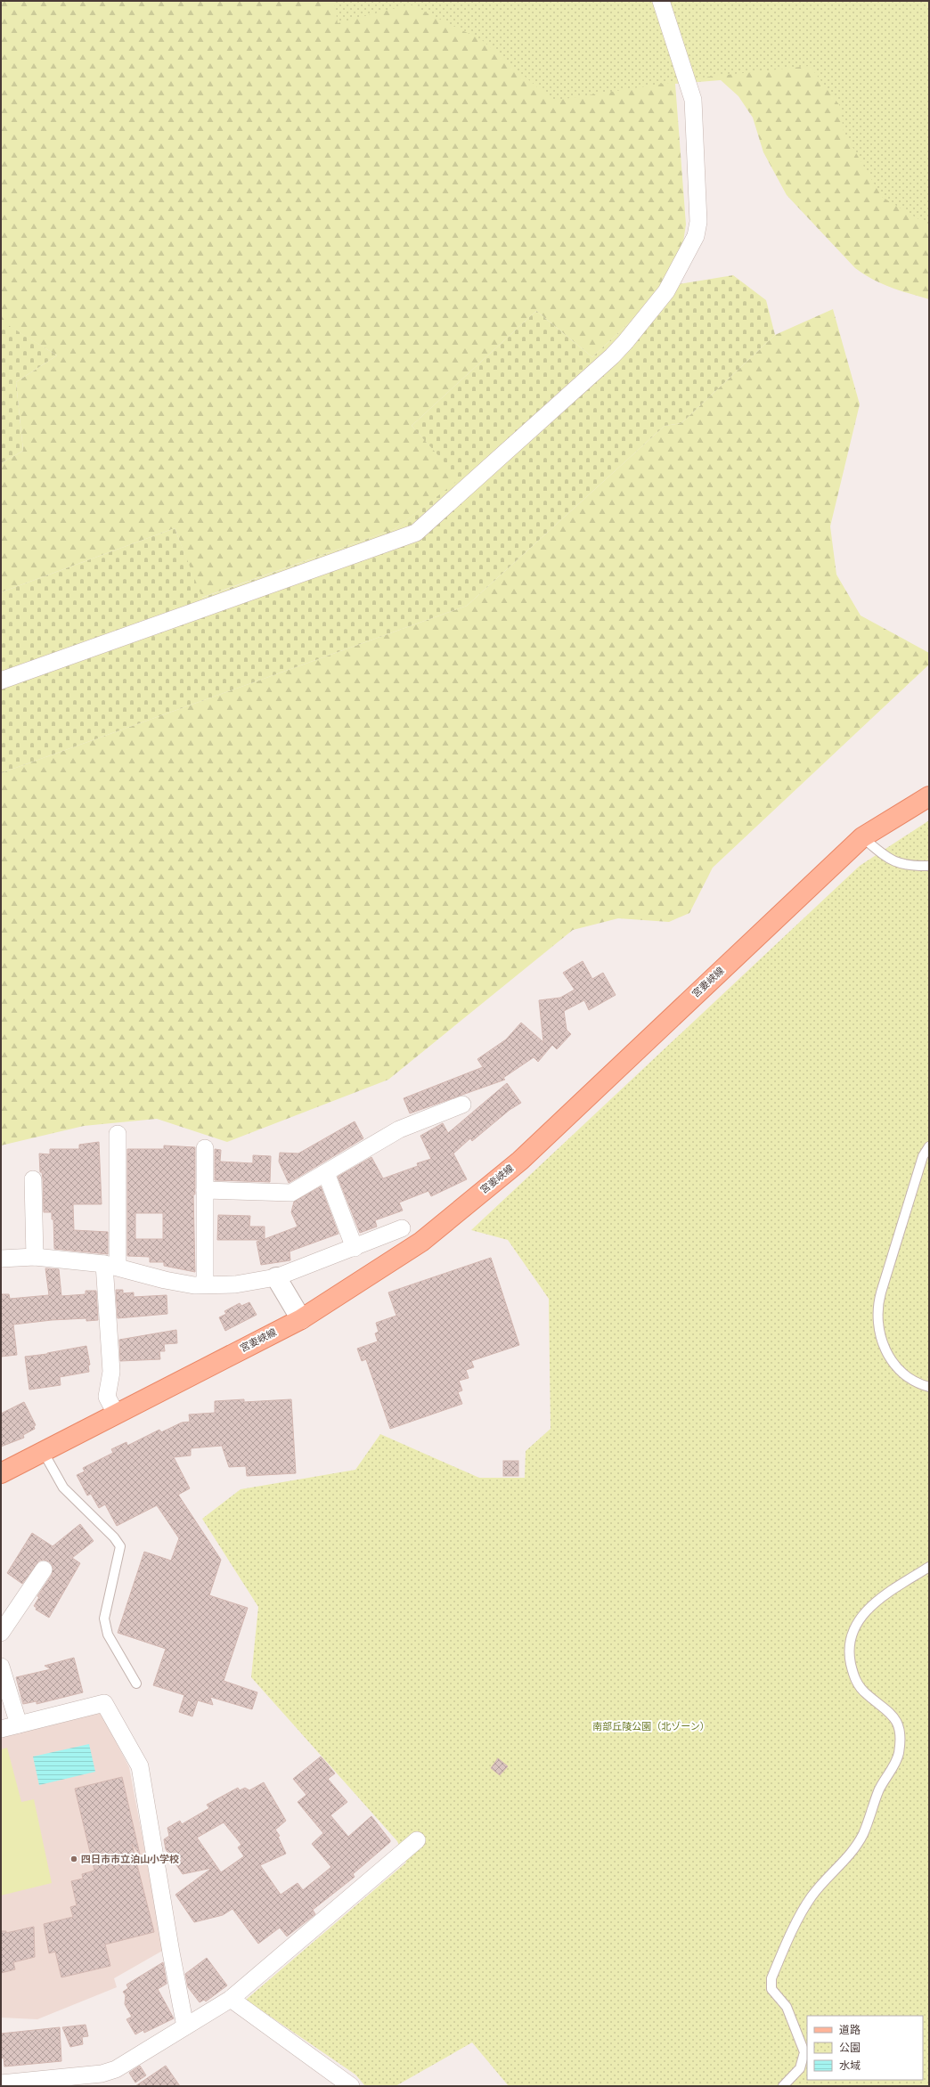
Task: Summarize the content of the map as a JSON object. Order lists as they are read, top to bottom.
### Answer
{
  "streets": {
    "main road": ["宮妻峡線"]
  },
  "parks": ["南部丘陵公園（北ゾーン）"],
  "places": ["四日市市立泊山小学校"],
  "legend": ["道路", "公園", "水域"]
}
